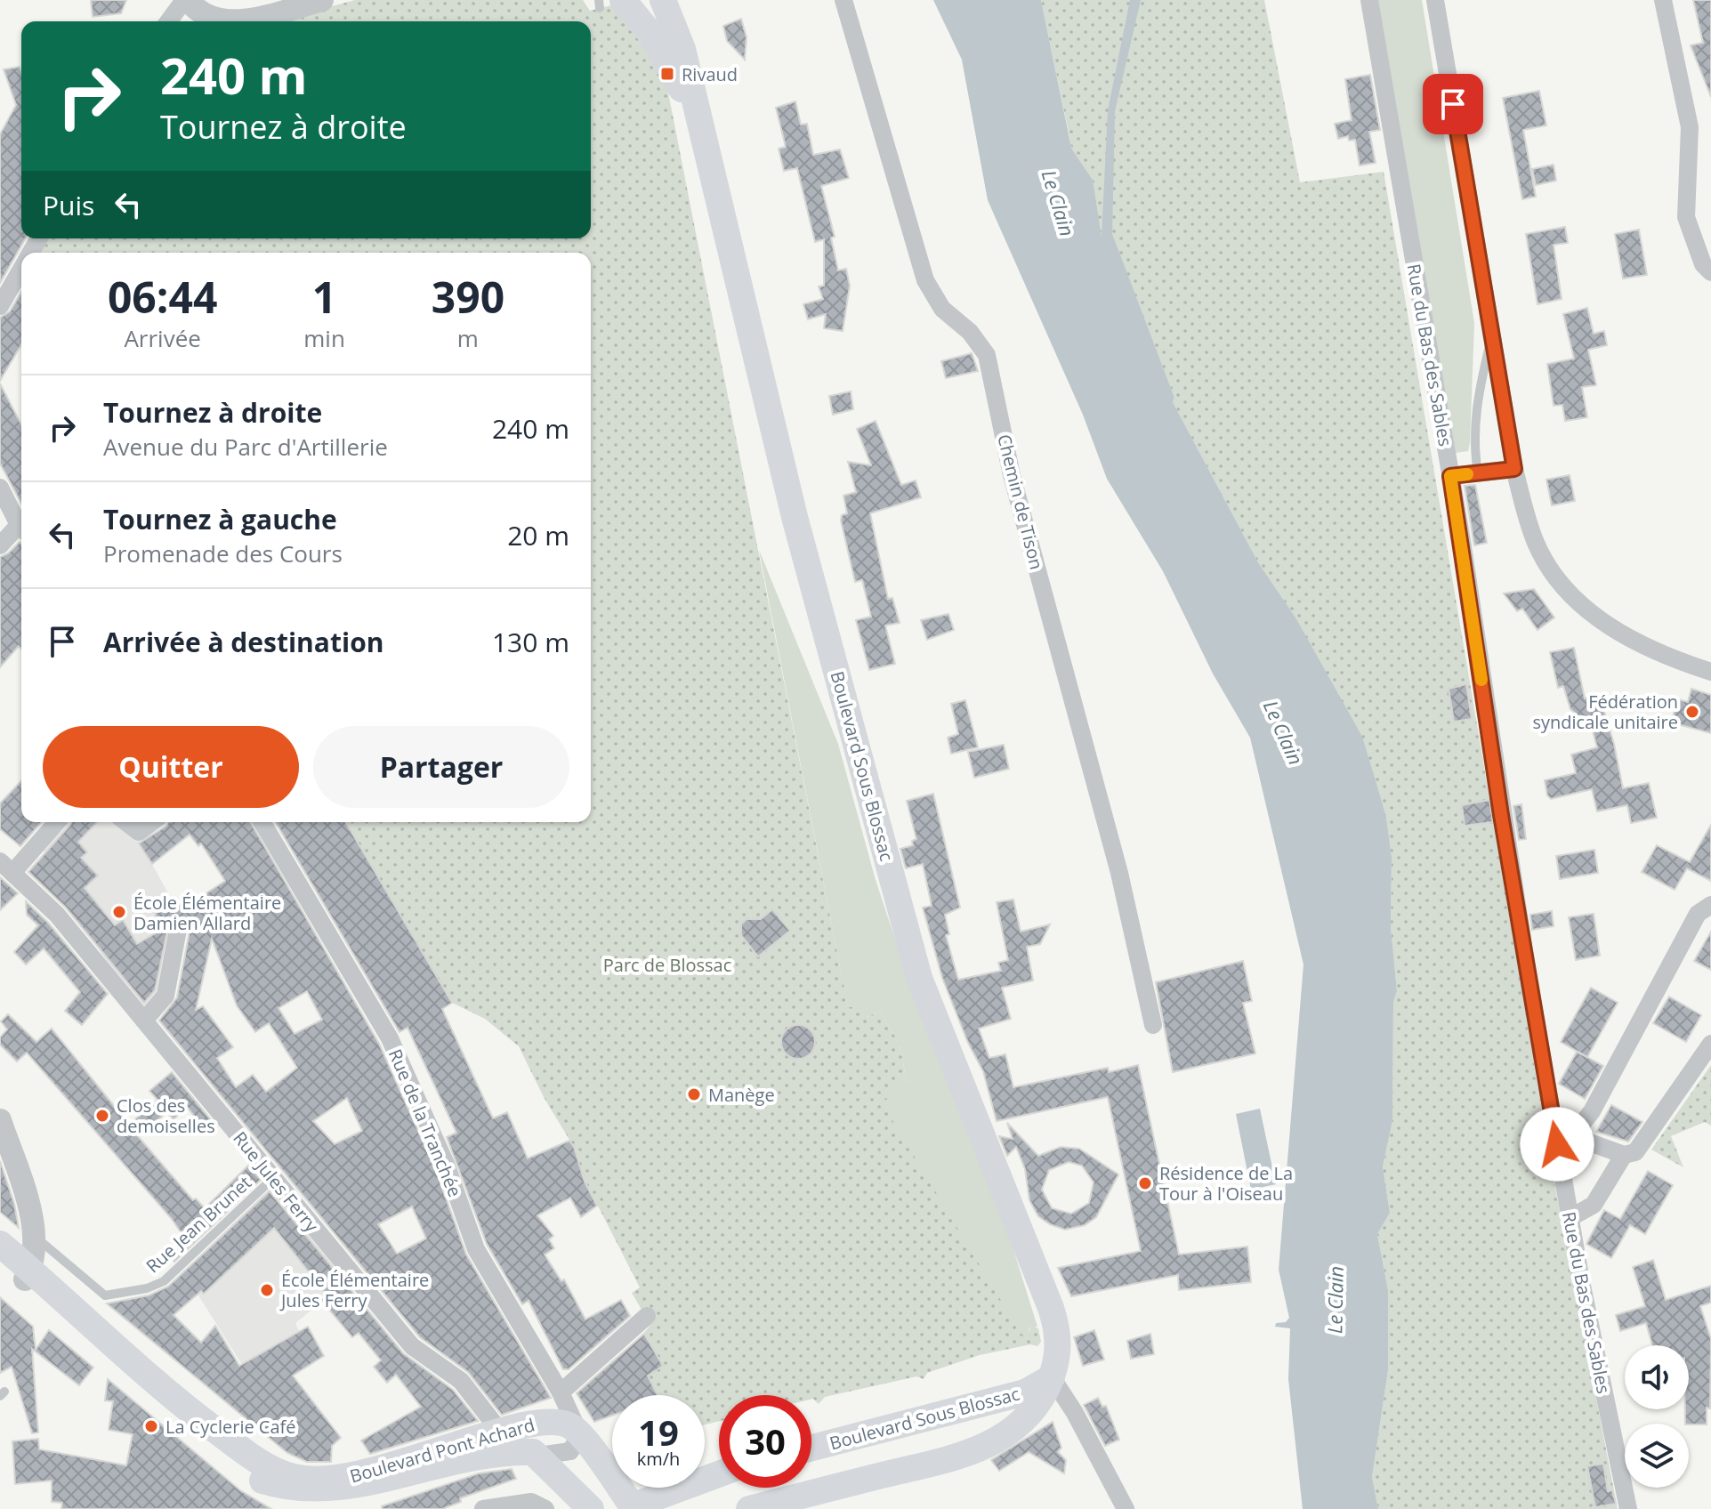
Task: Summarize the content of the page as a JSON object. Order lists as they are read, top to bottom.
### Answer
{
  "streets": {
    "main road": ["Boulevard Sous Blossac", "Boulevard Pont Achard"],
    "street": [
      "Rue du Bas des Sables",
      "Chemin de Tison",
      "Rue de la Tranchée",
      "Rue Jules Ferry"
    ],
    "lane": ["Rue Jean Brunet"]
  },
  "crossings": [
    ["Rue de la Tranchée", "Boulevard Pont Achard"],
    ["Rue Jules Ferry", "Rue Jean Brunet"],
    ["Rue Jules Ferry", "Boulevard Pont Achard"]
  ],
  "water": ["Le Clain"],
  "parks": ["Parc de Blossac"],
  "places": {
    "transit": ["Rivaud"],
    "other": [
      "Fédération syndicale unitaire",
      "École Élémentaire Damien Allard",
      "Manège",
      "Clos des demoiselles",
      "Résidence de La Tour à l'Oiseau",
      "École Élémentaire Jules Ferry",
      "La Cyclerie Café"
    ]
  },
  "page": {
    "turn": ["240 m", "Tournez à droite"],
    "then": "Puis",
    "eta": [
      "06:44",
      "Arrivée",
      "1",
      "min",
      "390",
      "m"
    ],
    "list": [
      {
        "name": "Tournez à droite",
        "note": "Avenue du Parc d'Artillerie",
        "value": "240 m"
      },
      {
        "name": "Tournez à gauche",
        "note": "Promenade des Cours",
        "value": "20 m"
      },
      {
        "name": "Arrivée à destination",
        "value": "130 m"
      }
    ],
    "buttons": ["Quitter", "Partager"],
    "speed": "19 km/h",
    "limit": "30"
  }
}
